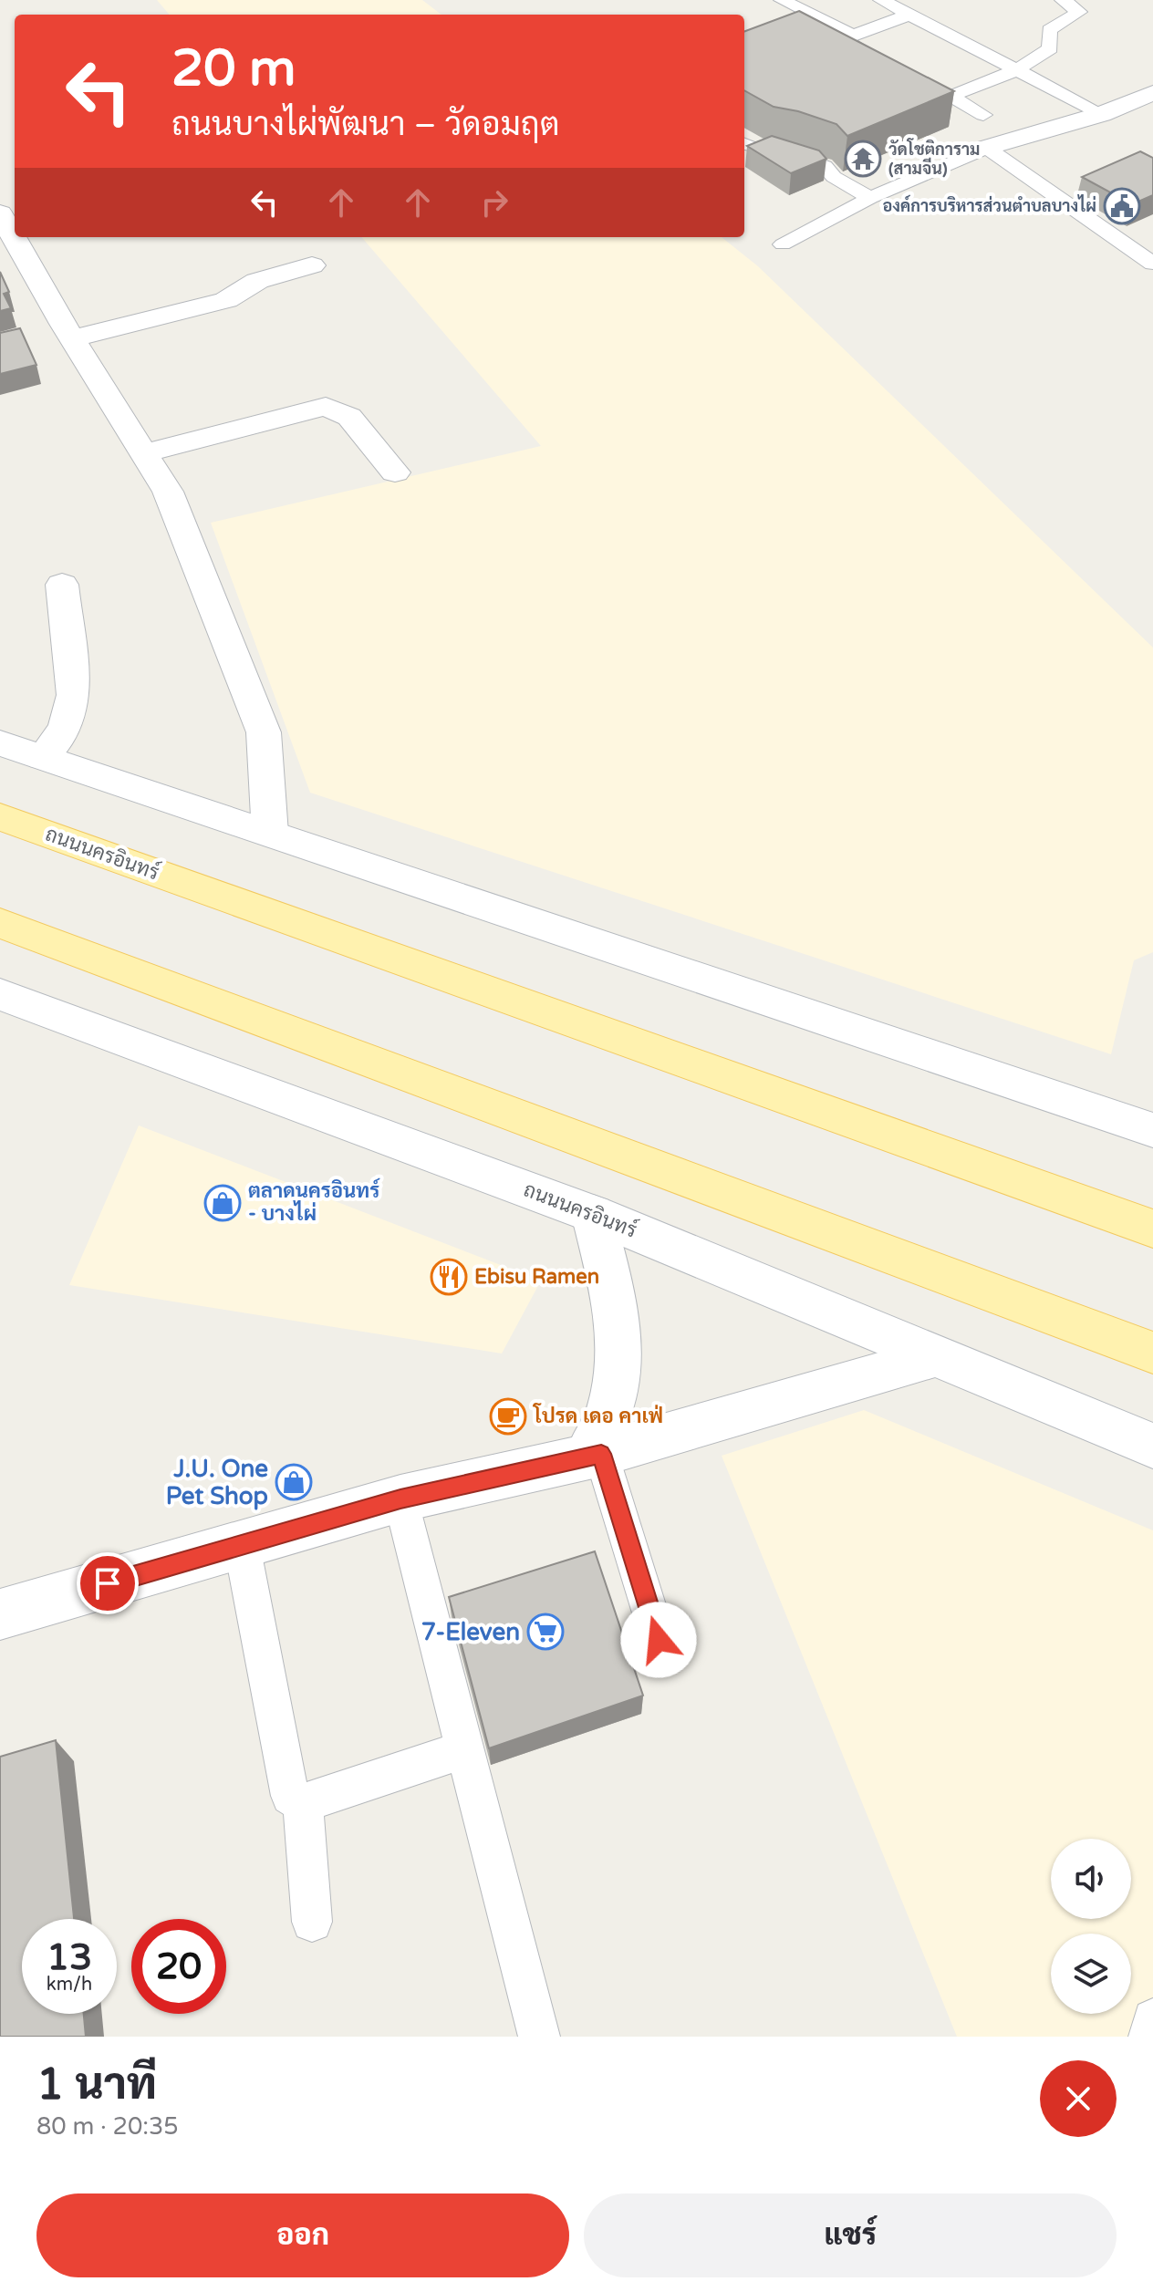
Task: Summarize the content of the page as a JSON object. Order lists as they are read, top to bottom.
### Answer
{
  "streets": {
    "main road": ["ถนนนครอินทร์"]
  },
  "places": {
    "temple": ["วัดโชติการาม (สามจีน)"],
    "public building": ["องค์การบริหารส่วนตำบลบางไผ่"],
    "shop": ["ตลาดนครอินทร์ - บางไผ่", "J.U. One Pet Shop"],
    "restaurant": ["Ebisu Ramen"],
    "cafe": ["โปรด เดอ คาเฟ่"],
    "supermarket": ["7-Eleven"]
  },
  "page": {
    "turn": ["20 m", "ถนนบางไผ่พัฒนา – วัดอมฤต"],
    "speed": "13 km/h",
    "limit": "20",
    "heading": ["1 นาที", "80 m · 20:35"],
    "buttons": ["ออก", "แชร์"]
  }
}
